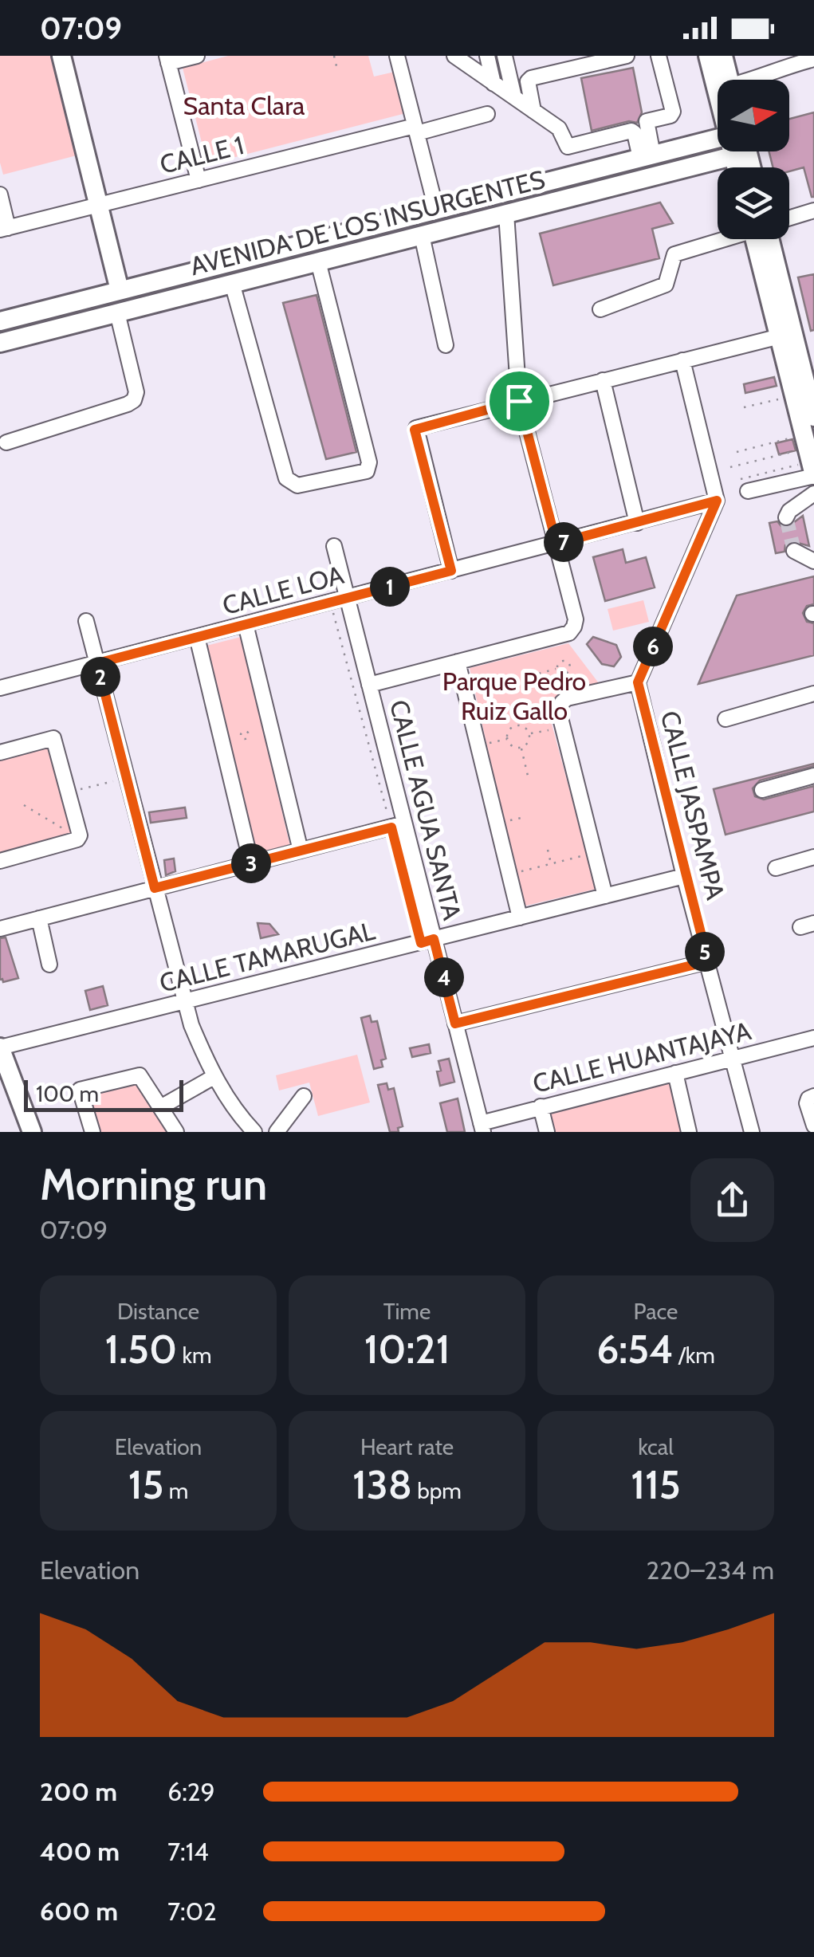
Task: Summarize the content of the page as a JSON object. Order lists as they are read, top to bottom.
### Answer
{
  "streets": {
    "main road": ["AVENIDA DE LOS INSURGENTES"],
    "street": [
      "CALLE 1",
      "CALLE LOA",
      "CALLE JASPAMPA",
      "CALLE AGUA SANTA",
      "CALLE TAMARUGAL",
      "CALLE HUANTAJAYA"
    ]
  },
  "crossings": [
    ["CALLE LOA", "CALLE JASPAMPA"],
    ["CALLE LOA", "CALLE AGUA SANTA"],
    ["CALLE JASPAMPA", "CALLE TAMARUGAL"],
    ["CALLE JASPAMPA", "CALLE HUANTAJAYA"],
    ["CALLE AGUA SANTA", "CALLE TAMARUGAL"],
    ["CALLE AGUA SANTA", "CALLE HUANTAJAYA"]
  ],
  "parks": ["Santa Clara", "Parque Pedro Ruiz Gallo"],
  "scale_bar": "100 m",
  "north": "right",
  "page": {
    "status": "07:09",
    "pins": [
      "7",
      "1",
      "6",
      "2",
      "3",
      "5",
      "4"
    ],
    "scale": "100 m",
    "heading": ["Morning run", "07:09"],
    "stats": [
      ["Distance", "1.50 km"],
      ["Time", "10:21"],
      ["Pace", "6:54 /km"],
      ["Elevation", "15 m"],
      ["Heart rate", "138 bpm"],
      ["kcal", "115"]
    ],
    "chart": ["Elevation", "220–234 m"],
    "list": [
      {
        "name": "200 m",
        "note": "6:29"
      },
      {
        "name": "400 m",
        "note": "7:14"
      },
      {
        "name": "600 m",
        "note": "7:02"
      }
    ]
  }
}
